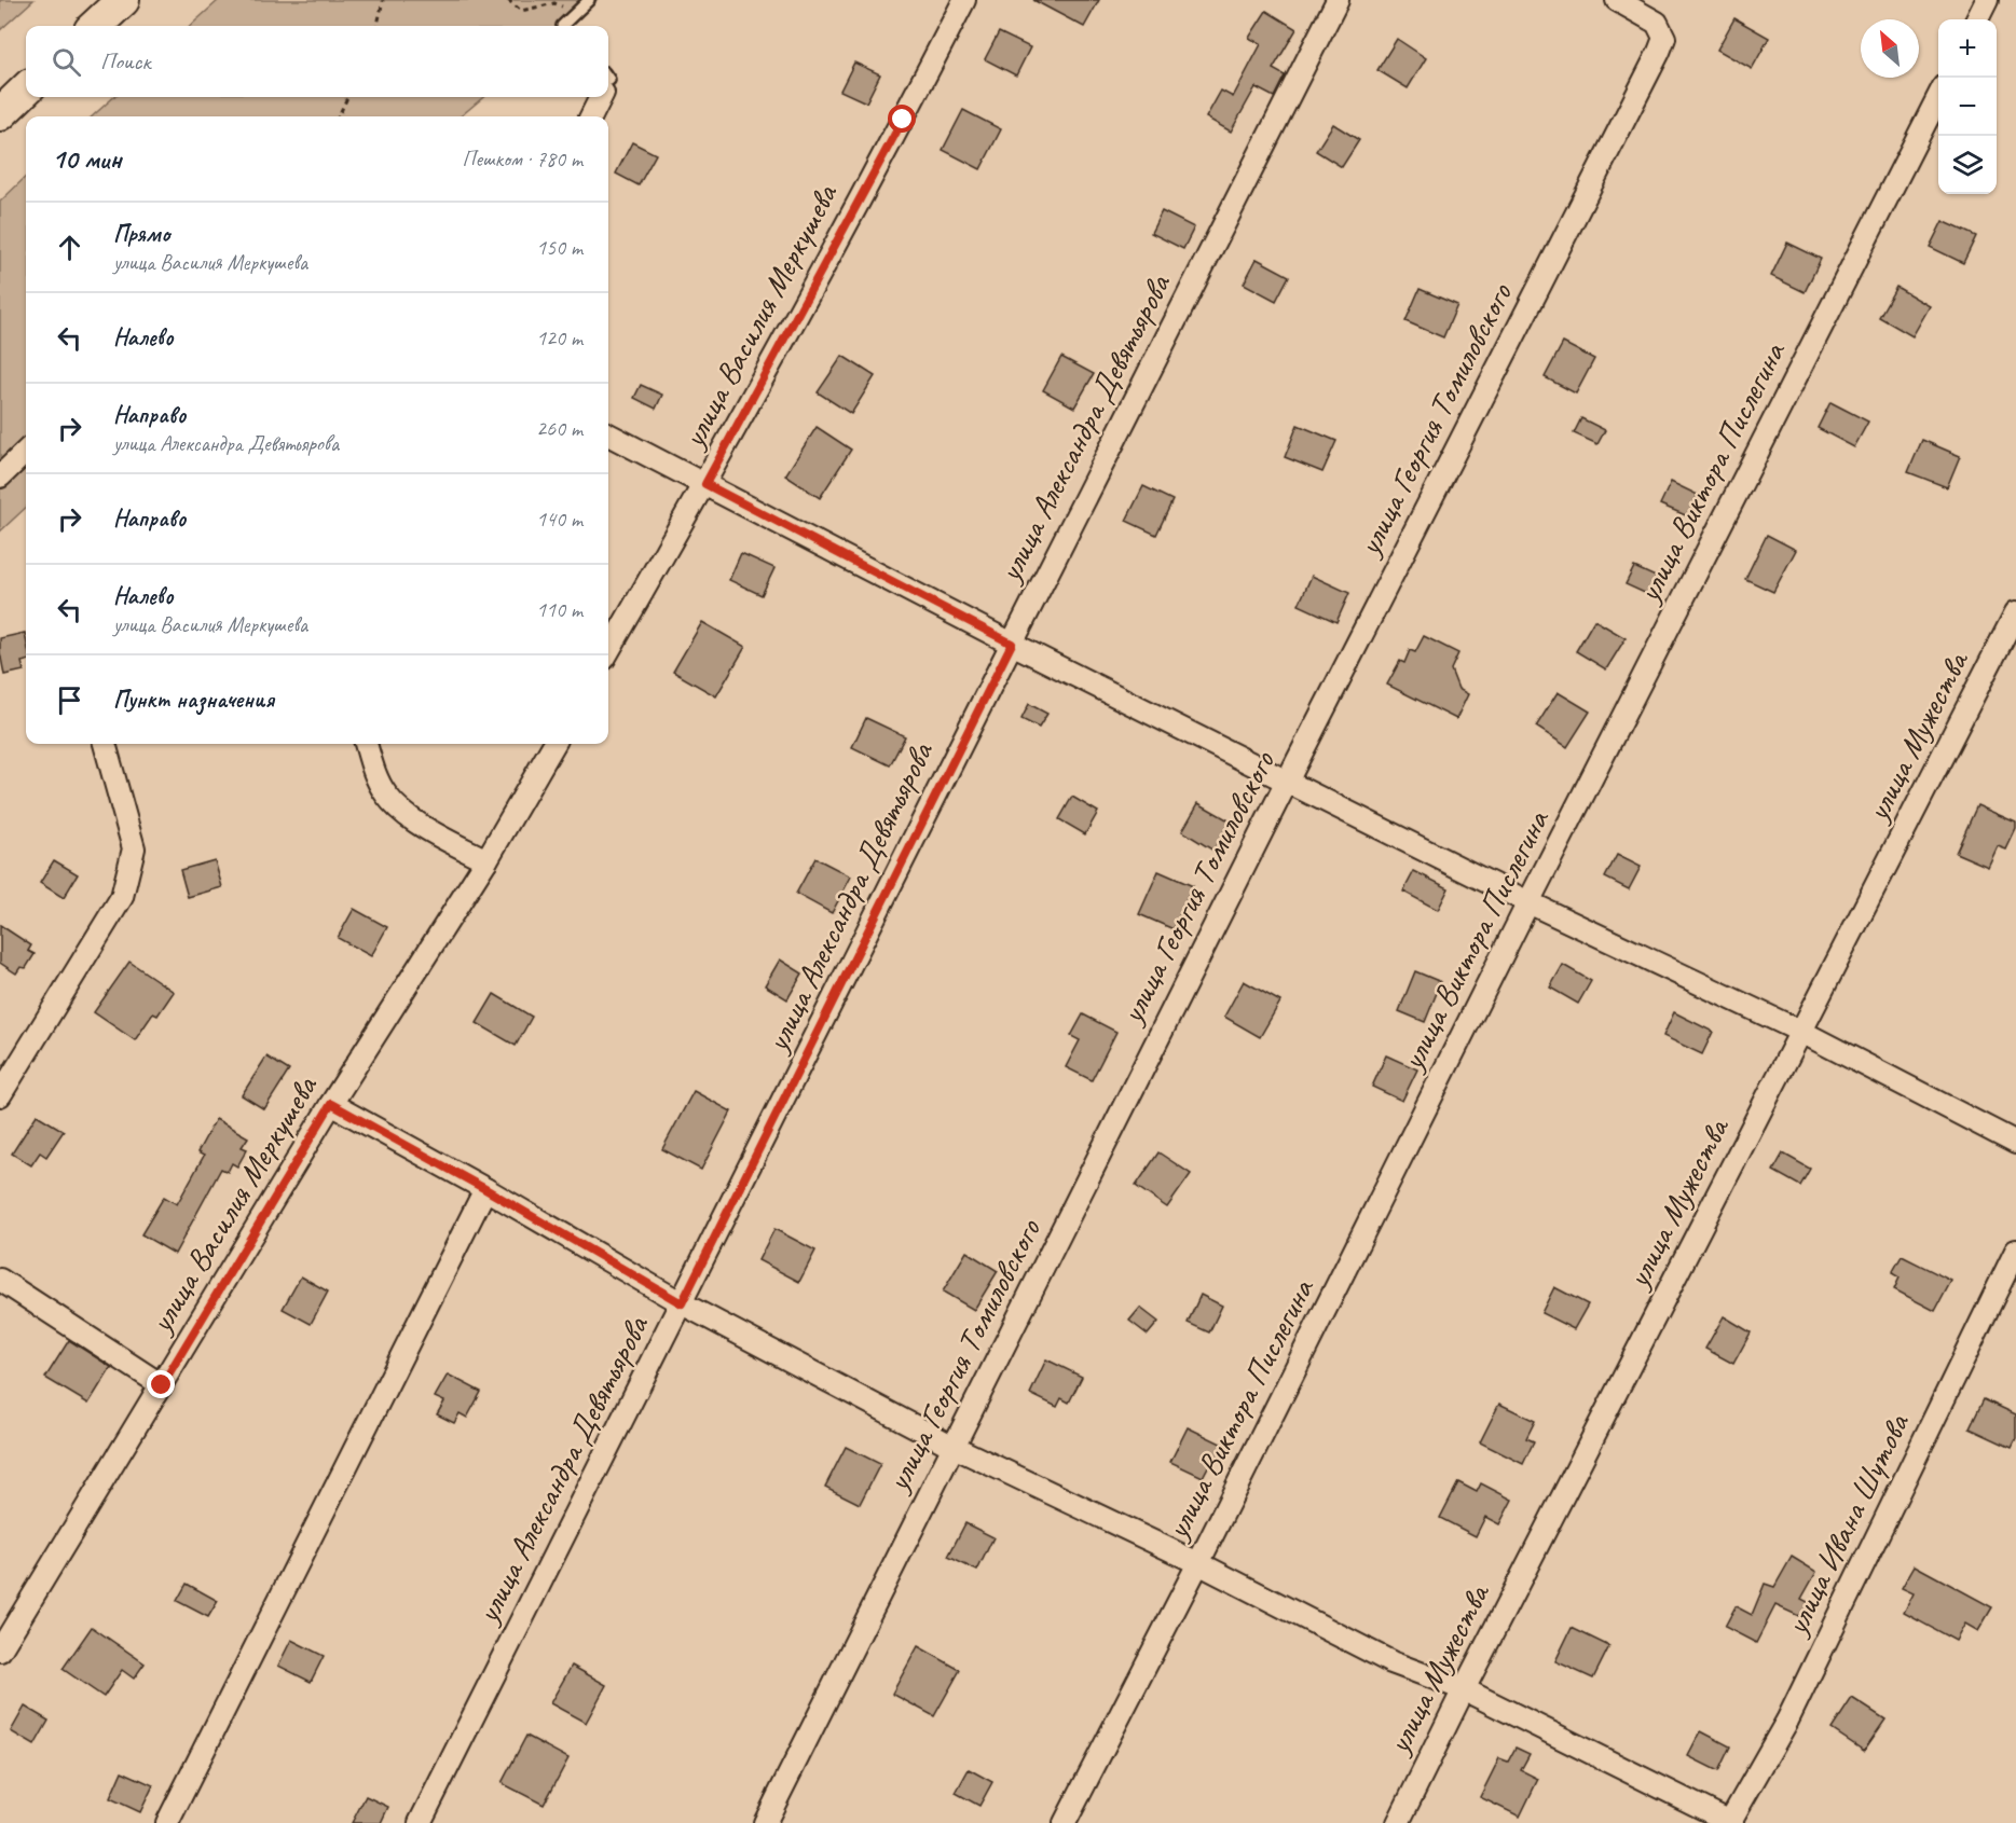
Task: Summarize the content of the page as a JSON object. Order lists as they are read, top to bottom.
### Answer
{
  "streets": {
    "street": [
      "улица Василия Меркушева",
      "улица Георгия Томиловского",
      "улица Александра Девятьярова",
      "улица Виктора Пислегина",
      "улица Мужества",
      "улица Ивана Шутова"
    ]
  },
  "north": "top left",
  "page": {
    "map_buttons": ["+", "−"],
    "search": "Поиск",
    "heading": ["10 мин", "Пешком · 780 m"],
    "list": [
      ["Прямо", "улица Василия Меркушева", "150 m"],
      ["Налево", "120 m"],
      ["Направо", "улица Александра Девятьярова", "260 m"],
      ["Направо", "140 m"],
      ["Налево", "улица Василия Меркушева", "110 m"],
      "Пункт назначения"
    ]
  }
}
